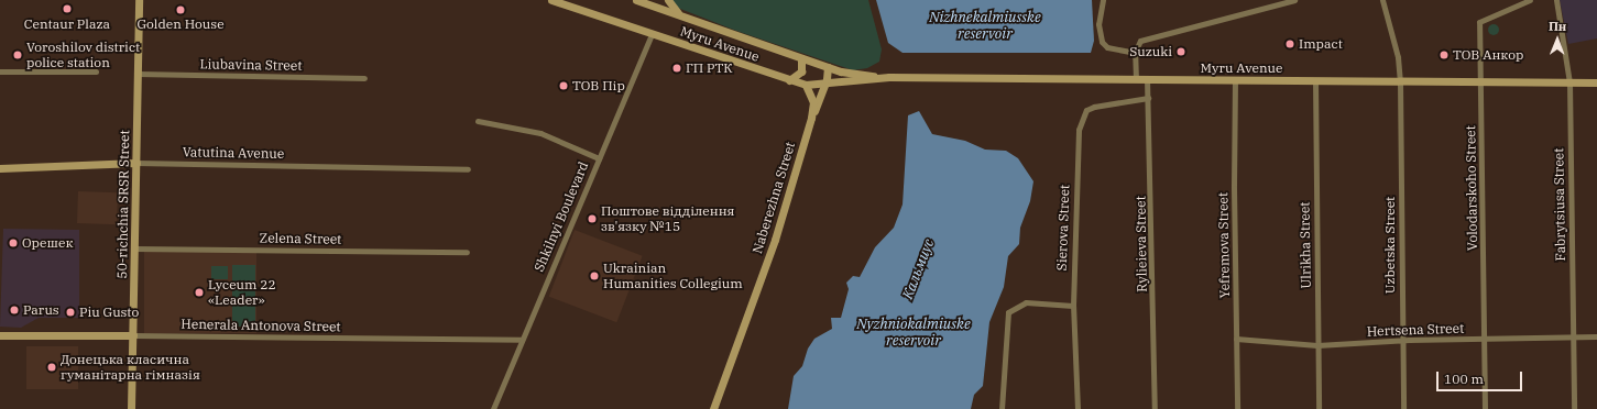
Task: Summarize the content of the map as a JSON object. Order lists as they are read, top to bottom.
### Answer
{
  "streets": {
    "main road": [
      "Myru Avenue",
      "Vatutina Avenue",
      "Naberezhna Street",
      "50-richchia SRSR Street",
      "Henerala Antonova Street"
    ],
    "street": [
      "Liubavina Street",
      "Volodarskoho Street",
      "Fabrytsiusa Street",
      "Shkilnyi Boulevard",
      "Sierova Street",
      "Zelena Street",
      "Rylieieva Street",
      "Yefremova Street",
      "Ulrikha Street",
      "Uzbetska Street",
      "Hertsena Street"
    ]
  },
  "crossings": [
    ["Myru Avenue", "Volodarskoho Street"],
    ["Myru Avenue", "Fabrytsiusa Street"],
    ["Myru Avenue", "Shkilnyi Boulevard"],
    ["Myru Avenue", "Rylieieva Street"],
    ["Myru Avenue", "Yefremova Street"],
    ["Myru Avenue", "Ulrikha Street"],
    ["Myru Avenue", "Uzbetska Street"],
    ["Liubavina Street", "50-richchia SRSR Street"],
    ["Vatutina Avenue", "50-richchia SRSR Street"],
    ["Volodarskoho Street", "Hertsena Street"],
    ["50-richchia SRSR Street", "Zelena Street"],
    ["50-richchia SRSR Street", "Henerala Antonova Street"],
    ["Fabrytsiusa Street", "Hertsena Street"],
    ["Shkilnyi Boulevard", "Henerala Antonova Street"],
    ["Sierova Street", "Rylieieva Street"],
    ["Yefremova Street", "Hertsena Street"],
    ["Ulrikha Street", "Hertsena Street"],
    ["Uzbetska Street", "Hertsena Street"]
  ],
  "water": ["Nizhnekalmiusske reservoir", "Кальмиус", "Nyzhniokalmiuske reservoir"],
  "places": [
    "Centaur Plaza",
    "Golden House",
    "Impact",
    "Suzuki",
    "Voroshilov district police station",
    "ТОВ Анкор",
    "ГП РТК",
    "ТОВ Пір",
    "Поштове відділення зв'язку №15",
    "Орешек",
    "Ukrainian Humanities Collegium",
    "Lyceum 22 «Leader»",
    "Parus",
    "Piu Gusto",
    "Донецька класична гуманітарна гімназія"
  ],
  "scale_bar": "100 m",
  "north": "top"
}
